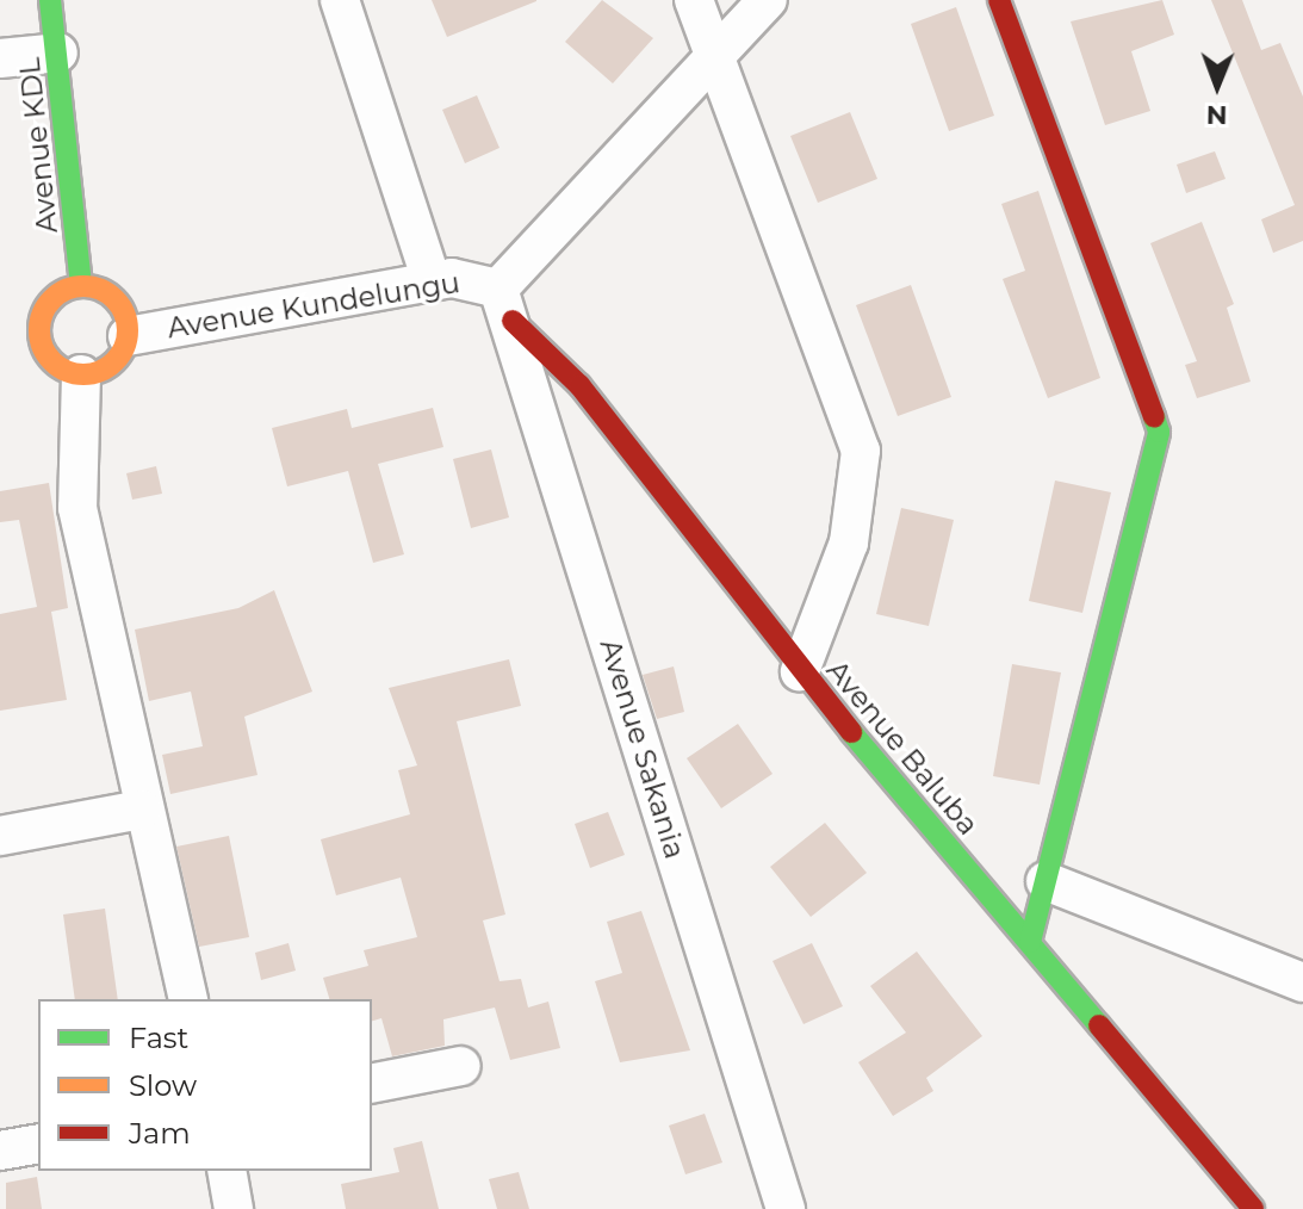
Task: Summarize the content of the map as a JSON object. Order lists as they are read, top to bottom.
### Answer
{
  "streets": {
    "street": [
      "Avenue KDL",
      "Avenue Kundelungu",
      "Avenue Baluba",
      "Avenue Sakania"
    ]
  },
  "crossings": [
    ["Avenue KDL", "Avenue Kundelungu"],
    ["Avenue Kundelungu", "Avenue Baluba"],
    ["Avenue Kundelungu", "Avenue Sakania"],
    ["Avenue Baluba", "Avenue Sakania"]
  ],
  "legend": ["Fast", "Slow", "Jam"],
  "north": "bottom"
}
